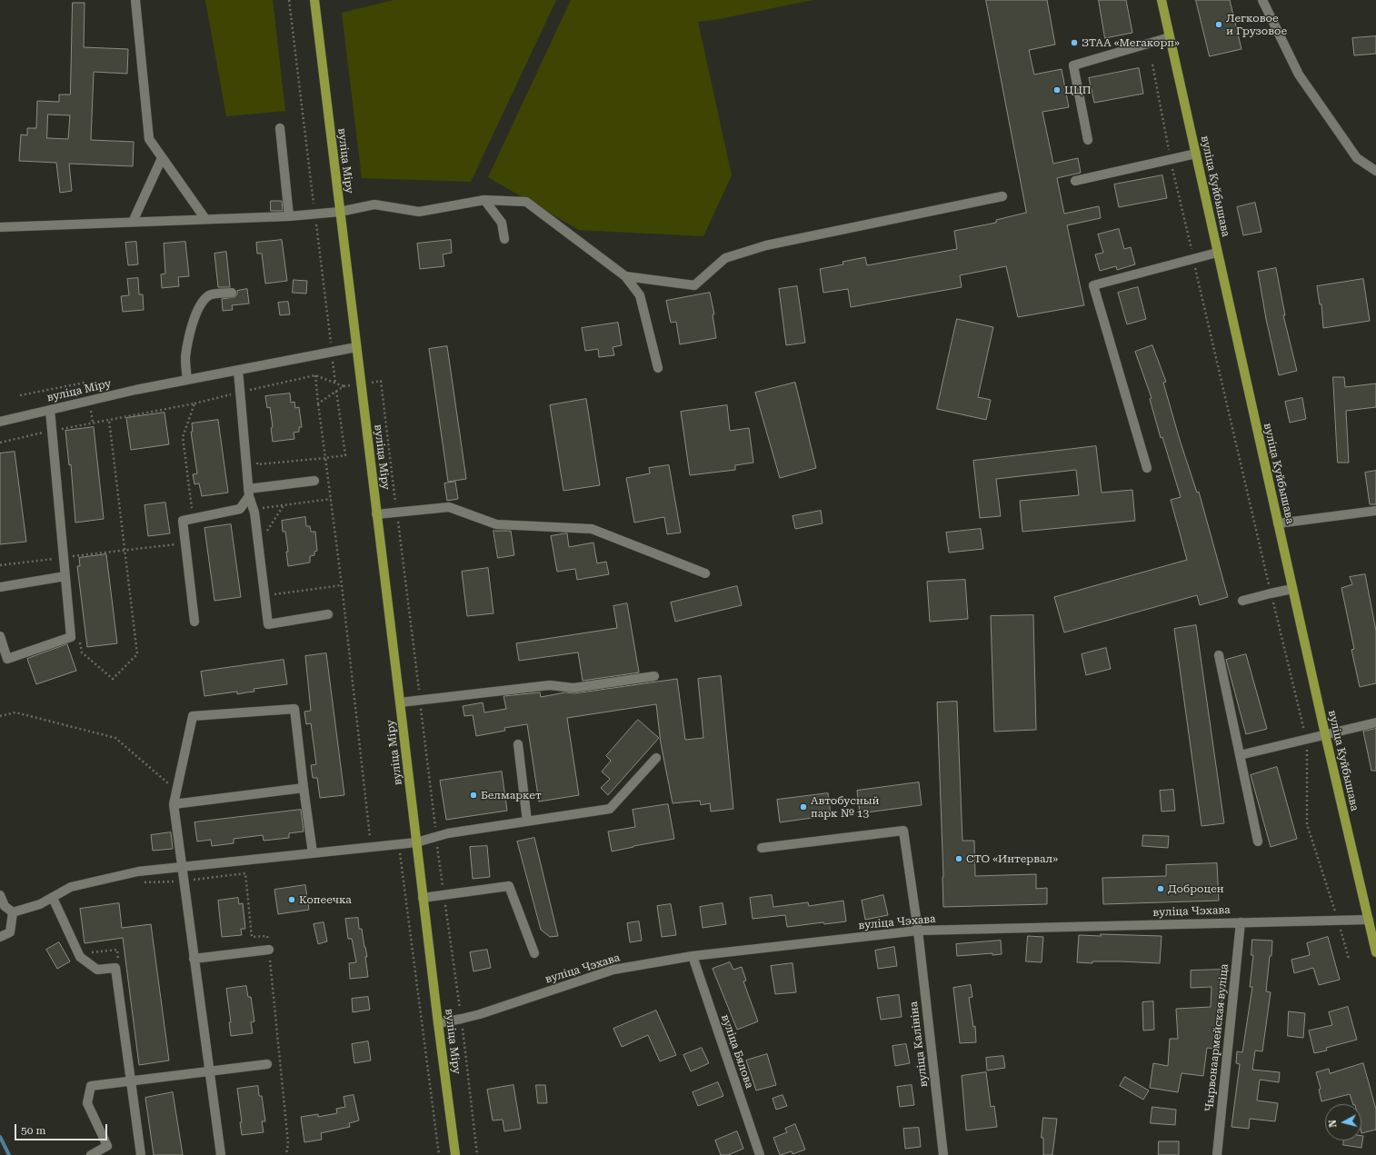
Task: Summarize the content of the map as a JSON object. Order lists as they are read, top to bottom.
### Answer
{
  "streets": {
    "main road": ["вуліца Міру", "вуліца Куйбышава"],
    "street": [
      "вуліца Чэхава",
      "Чырвонаармейская вуліца",
      "вуліца Калініна",
      "вуліца Бялова"
    ]
  },
  "crossings": [
    ["вуліца Міру", "вуліца Чэхава"],
    ["вуліца Куйбышава", "вуліца Чэхава"],
    ["вуліца Чэхава", "Чырвонаармейская вуліца"],
    ["вуліца Чэхава", "вуліца Калініна"],
    ["вуліца Чэхава", "вуліца Бялова"]
  ],
  "places": [
    "Легковое и Грузовое",
    "ЗТАА «Мегакорп»",
    "ЦЦП",
    "Белмаркет",
    "Автобусный парк № 13",
    "СТО «Интервал»",
    "Доброцен",
    "Копеечка"
  ],
  "scale_bar": "50 m",
  "north": "left"
}
